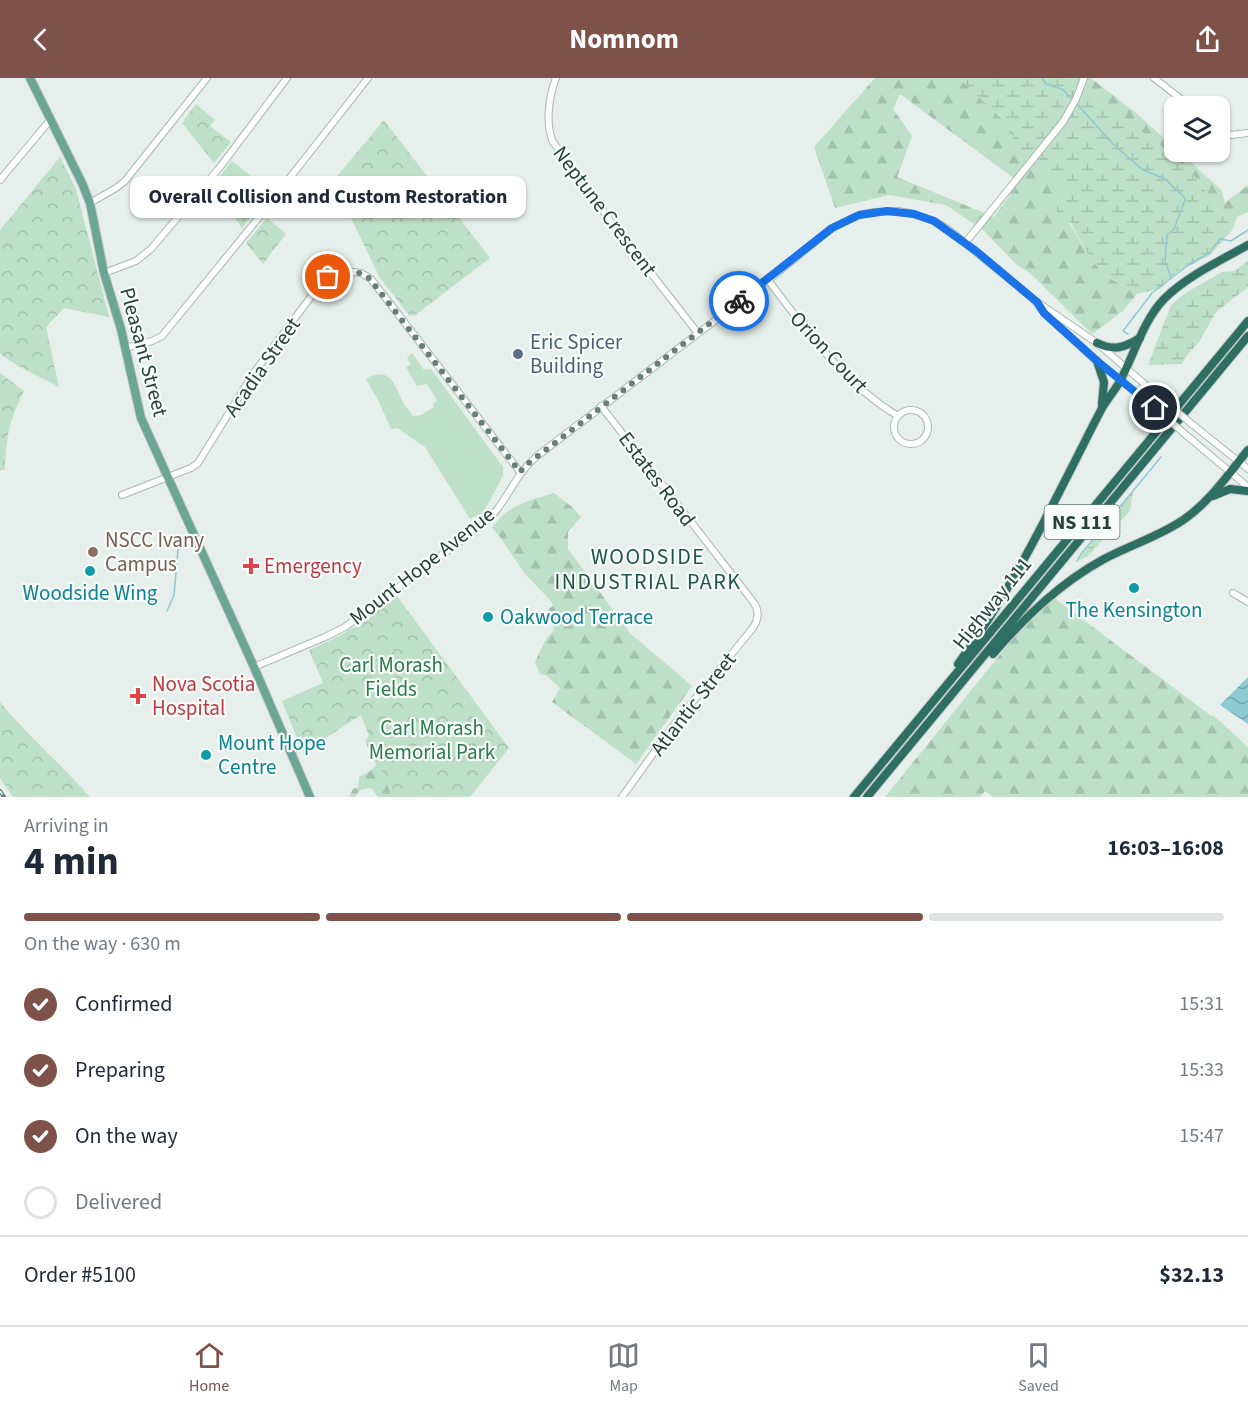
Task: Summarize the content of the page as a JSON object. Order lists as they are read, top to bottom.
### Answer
{
  "streets": {
    "highway": ["NS 111", "Highway 111"],
    "main road": ["Pleasant Street"],
    "street": [
      "Neptune Crescent",
      "Orion Court",
      "Acadia Street",
      "Estates Road",
      "Mount Hope Avenue",
      "Atlantic Street"
    ]
  },
  "crossings": [
    ["Neptune Crescent", "Mount Hope Avenue"],
    ["Pleasant Street", "Acadia Street"],
    ["Pleasant Street", "Mount Hope Avenue"],
    ["Orion Court", "Mount Hope Avenue"],
    ["Acadia Street", "Mount Hope Avenue"],
    ["Estates Road", "Mount Hope Avenue"],
    ["Estates Road", "Atlantic Street"]
  ],
  "districts": ["WOODSIDE INDUSTRIAL PARK"],
  "parks": ["Carl Morash Fields", "Carl Morash Memorial Park"],
  "places": {
    "other": [
      "Overall Collision and Custom Restoration",
      "Eric Spicer Building",
      "NSCC Ivany Campus",
      "Woodside Wing",
      "The Kensington",
      "Oakwood Terrace",
      "Mount Hope Centre"
    ],
    "health": ["Emergency", "Nova Scotia Hospital"]
  },
  "page": {
    "header": "Nomnom",
    "bubble": "Overall Collision and Custom Restoration",
    "heading": ["4 min", "Arriving in", "16:03–16:08"],
    "panel": ["Order #5100", "$32.13"],
    "bar": "On the way · 630 m",
    "list": [
      ["Confirmed", "15:31"],
      ["Preparing", "15:33"],
      ["On the way", "15:47"],
      "Delivered"
    ],
    "tabs": ["Home", "Map", "Saved"]
  }
}
